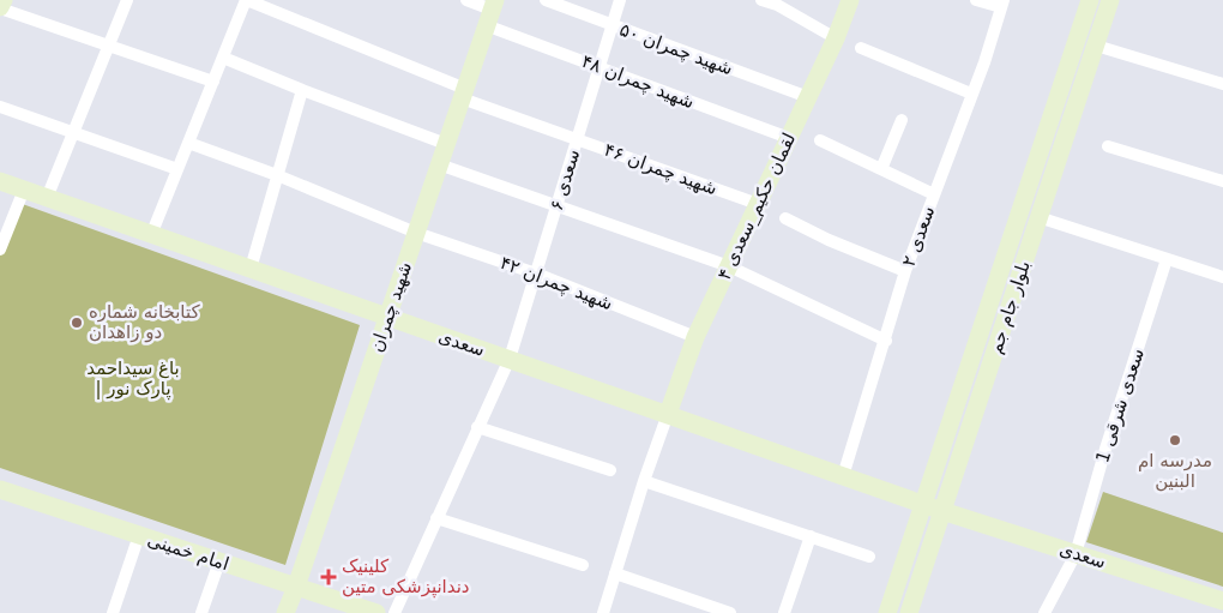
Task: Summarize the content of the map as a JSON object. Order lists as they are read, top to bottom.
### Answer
{
  "streets": {
    "main road": [
      "لقمان حکیم_سعدی ۴",
      "شهید چمران",
      "بلوار جام جم",
      "سعدی",
      "امام خمینی"
    ],
    "street": [
      "شهید چمران ۵۰",
      "شهید چمران ۴۸",
      "شهید چمران ۴۶",
      "سعدی ۶",
      "سعدی ۲",
      "شهید چمران ۴۲",
      "سعدی شرقی 1"
    ]
  },
  "crossings": [
    ["شهید چمران ۵۰", "سعدی ۶"],
    ["شهید چمران ۵۰", "لقمان حکیم_سعدی ۴"],
    ["شهید چمران ۴۸", "سعدی ۶"],
    ["شهید چمران ۴۸", "لقمان حکیم_سعدی ۴"],
    ["شهید چمران ۴۸", "شهید چمران"],
    ["شهید چمران ۴۶", "سعدی ۶"],
    ["شهید چمران ۴۶", "لقمان حکیم_سعدی ۴"],
    ["شهید چمران ۴۶", "شهید چمران"],
    ["سعدی ۶", "شهید چمران ۴۲"],
    ["سعدی ۶", "سعدی"],
    ["لقمان حکیم_سعدی ۴", "شهید چمران ۴۲"],
    ["لقمان حکیم_سعدی ۴", "سعدی"],
    ["سعدی ۲", "سعدی"],
    ["شهید چمران ۴۲", "شهید چمران"],
    ["شهید چمران", "سعدی"],
    ["شهید چمران", "امام خمینی"],
    ["بلوار جام جم", "سعدی"],
    ["سعدی", "سعدی شرقی 1"]
  ],
  "parks": ["باغ سیداحمد | پارک نور"],
  "places": {
    "other": ["کتابخانه شماره دو زاهدان", "مدرسه ام البنین"],
    "health": ["کلینیک دندانپزشکی متین"]
  }
}
